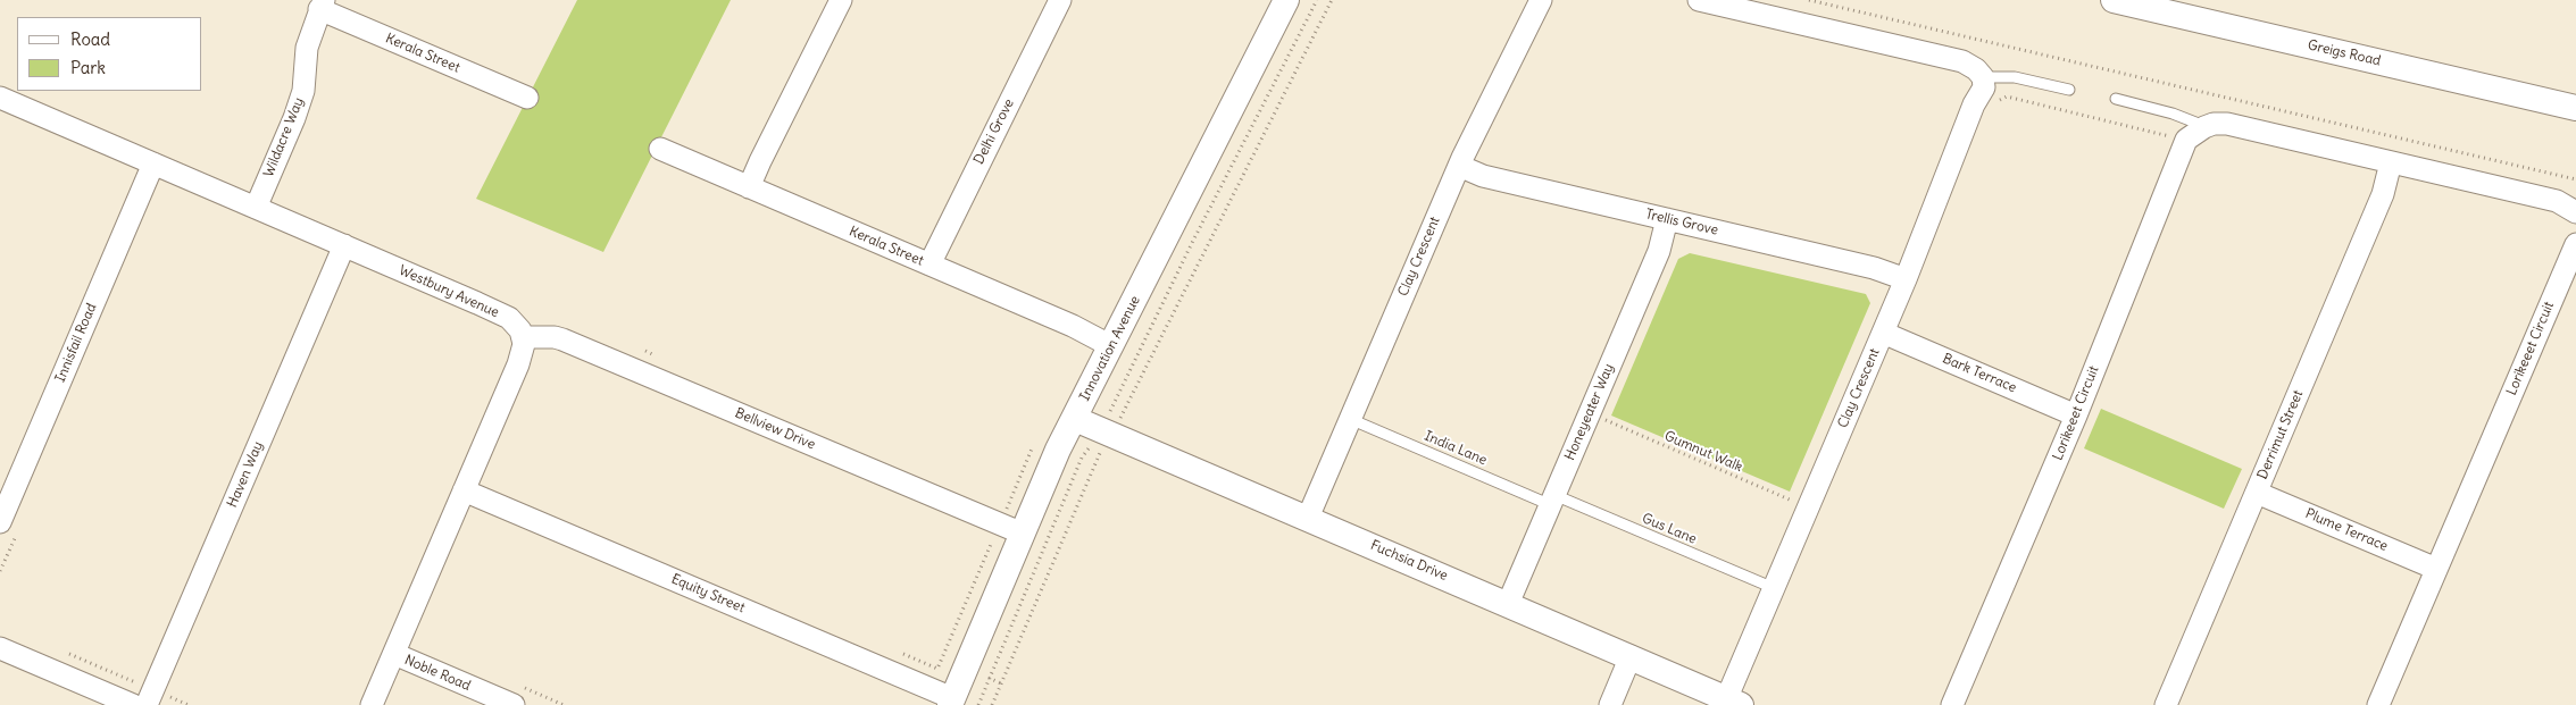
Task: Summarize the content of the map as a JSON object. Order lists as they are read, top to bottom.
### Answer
{
  "streets": {
    "street": [
      "Kerala Street",
      "Greigs Road",
      "Delhi Grove",
      "Wildacre Way",
      "Trellis Grove",
      "Clay Crescent",
      "Westbury Avenue",
      "Innisfail Road",
      "Innovation Avenue",
      "Lorikeeet Circuit",
      "Bark Terrace",
      "Honeyeater Way",
      "Bellview Drive",
      "Derrimut Street",
      "Haven Way",
      "Plume Terrace",
      "Fuchsia Drive",
      "Equity Street",
      "Noble Road"
    ],
    "lane": ["India Lane", "Gus Lane"],
    "path": ["Gumnut Walk"]
  },
  "crossings": [
    ["Kerala Street", "Delhi Grove"],
    ["Kerala Street", "Wildacre Way"],
    ["Kerala Street", "Innovation Avenue"],
    ["Wildacre Way", "Westbury Avenue"],
    ["Trellis Grove", "Clay Crescent"],
    ["Trellis Grove", "Honeyeater Way"],
    ["Clay Crescent", "Bark Terrace"],
    ["Clay Crescent", "India Lane"],
    ["Clay Crescent", "Gumnut Walk"],
    ["Clay Crescent", "Gus Lane"],
    ["Clay Crescent", "Fuchsia Drive"],
    ["Westbury Avenue", "Innisfail Road"],
    ["Westbury Avenue", "Bellview Drive"],
    ["Westbury Avenue", "Haven Way"],
    ["Innovation Avenue", "Bellview Drive"],
    ["Innovation Avenue", "Fuchsia Drive"],
    ["Innovation Avenue", "Equity Street"],
    ["Lorikeeet Circuit", "Bark Terrace"],
    ["Lorikeeet Circuit", "Plume Terrace"],
    ["Honeyeater Way", "India Lane"],
    ["Honeyeater Way", "Gumnut Walk"],
    ["Honeyeater Way", "Gus Lane"],
    ["Honeyeater Way", "Fuchsia Drive"],
    ["Derrimut Street", "Plume Terrace"],
    ["India Lane", "Gus Lane"]
  ],
  "legend": ["Road", "Park"]
}
